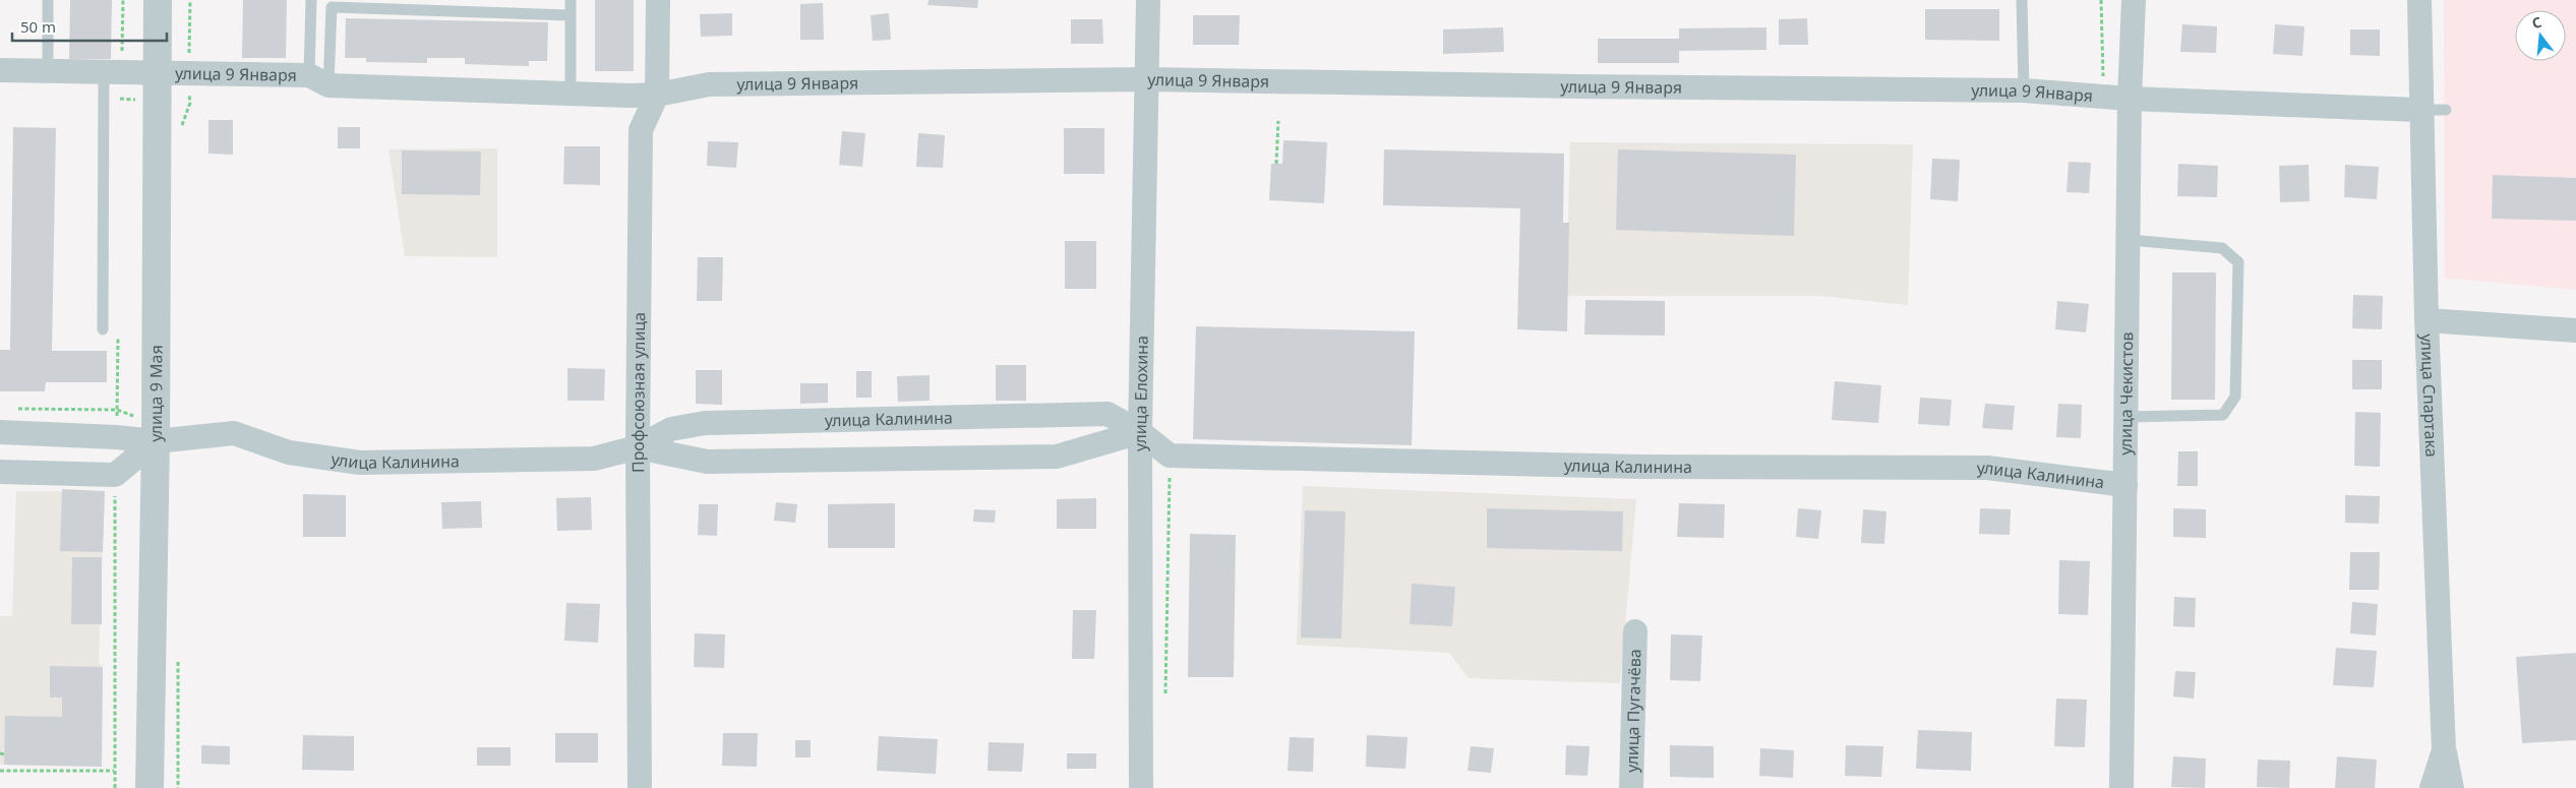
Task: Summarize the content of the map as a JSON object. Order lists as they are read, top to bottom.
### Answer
{
  "streets": {
    "street": [
      "улица 9 Января",
      "Профсоюзная улица",
      "улица 9 Мая",
      "улица Елохина",
      "улица Чекистов",
      "улица Спартака",
      "улица Калинина",
      "улица Пугачёва"
    ]
  },
  "crossings": [
    ["улица 9 Января", "Профсоюзная улица"],
    ["улица 9 Января", "улица 9 Мая"],
    ["улица 9 Января", "улица Елохина"],
    ["улица 9 Января", "улица Чекистов"],
    ["улица 9 Января", "улица Спартака"],
    ["Профсоюзная улица", "улица Калинина"],
    ["улица 9 Мая", "улица Калинина"],
    ["улица Елохина", "улица Калинина"],
    ["улица Чекистов", "улица Калинина"]
  ],
  "scale_bar": "50 m",
  "north": "top"
}
